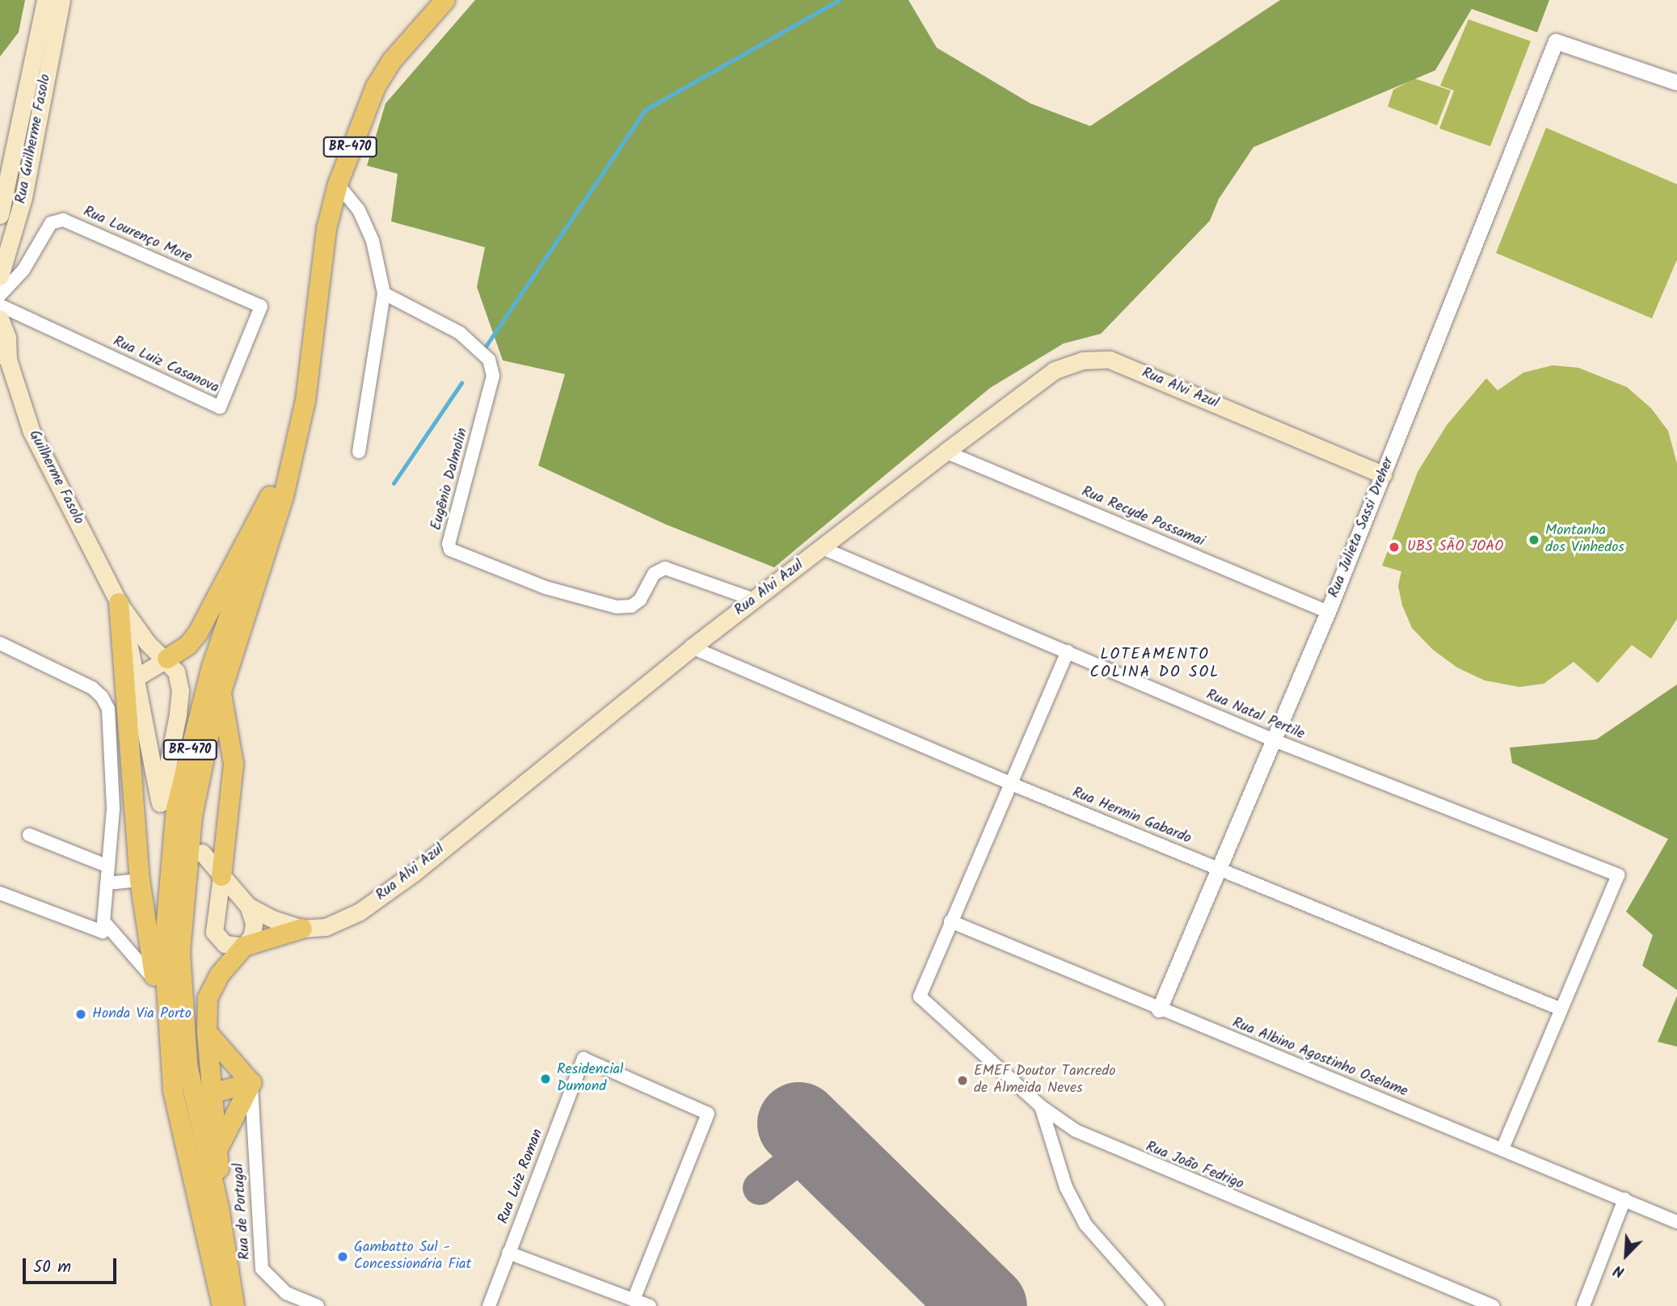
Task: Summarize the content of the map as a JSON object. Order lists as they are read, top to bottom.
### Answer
{
  "streets": {
    "highway": ["BR-470"],
    "main road": ["Rua Guilherme Fasolo", "Rua Alvi Azul", "Guilherme Fasolo"],
    "street": [
      "Rua Lourenço More",
      "Rua Luiz Casanova",
      "Eugênio Dalmolin",
      "Rua Recyde Possamai",
      "Rua Julieta Sassi Dreher",
      "Rua Natal Pertile",
      "Rua Hermin Gabardo",
      "Rua Albino Agostinho Oselame",
      "Rua João Fedrigo",
      "Rua Luiz Roman",
      "Rua de Portugal"
    ]
  },
  "crossings": [
    ["Rua Lourenço More", "Rua Luiz Casanova"],
    ["Rua Alvi Azul", "Eugênio Dalmolin"],
    ["Rua Alvi Azul", "Rua Recyde Possamai"],
    ["Rua Alvi Azul", "Rua Julieta Sassi Dreher"],
    ["Rua Alvi Azul", "Rua Natal Pertile"],
    ["Rua Alvi Azul", "Rua Hermin Gabardo"],
    ["Rua Recyde Possamai", "Rua Julieta Sassi Dreher"],
    ["Rua Julieta Sassi Dreher", "Rua Natal Pertile"],
    ["Rua Julieta Sassi Dreher", "Rua Hermin Gabardo"],
    ["Rua Julieta Sassi Dreher", "Rua Albino Agostinho Oselame"],
    ["Rua Natal Pertile", "Rua Hermin Gabardo"],
    ["Rua Albino Agostinho Oselame", "Rua João Fedrigo"]
  ],
  "districts": ["LOTEAMENTO COLINA DO SOL"],
  "places": [
    "Montanha dos Vinhedos",
    "UBS SÃO JOAO",
    "Honda Via Porto",
    "Residencial Dumond",
    "EMEF Doutor Tancredo de Almeida Neves",
    "Gambatto Sul - Concessionária Fiat"
  ],
  "scale_bar": "50 m",
  "north": "bottom left"
}
